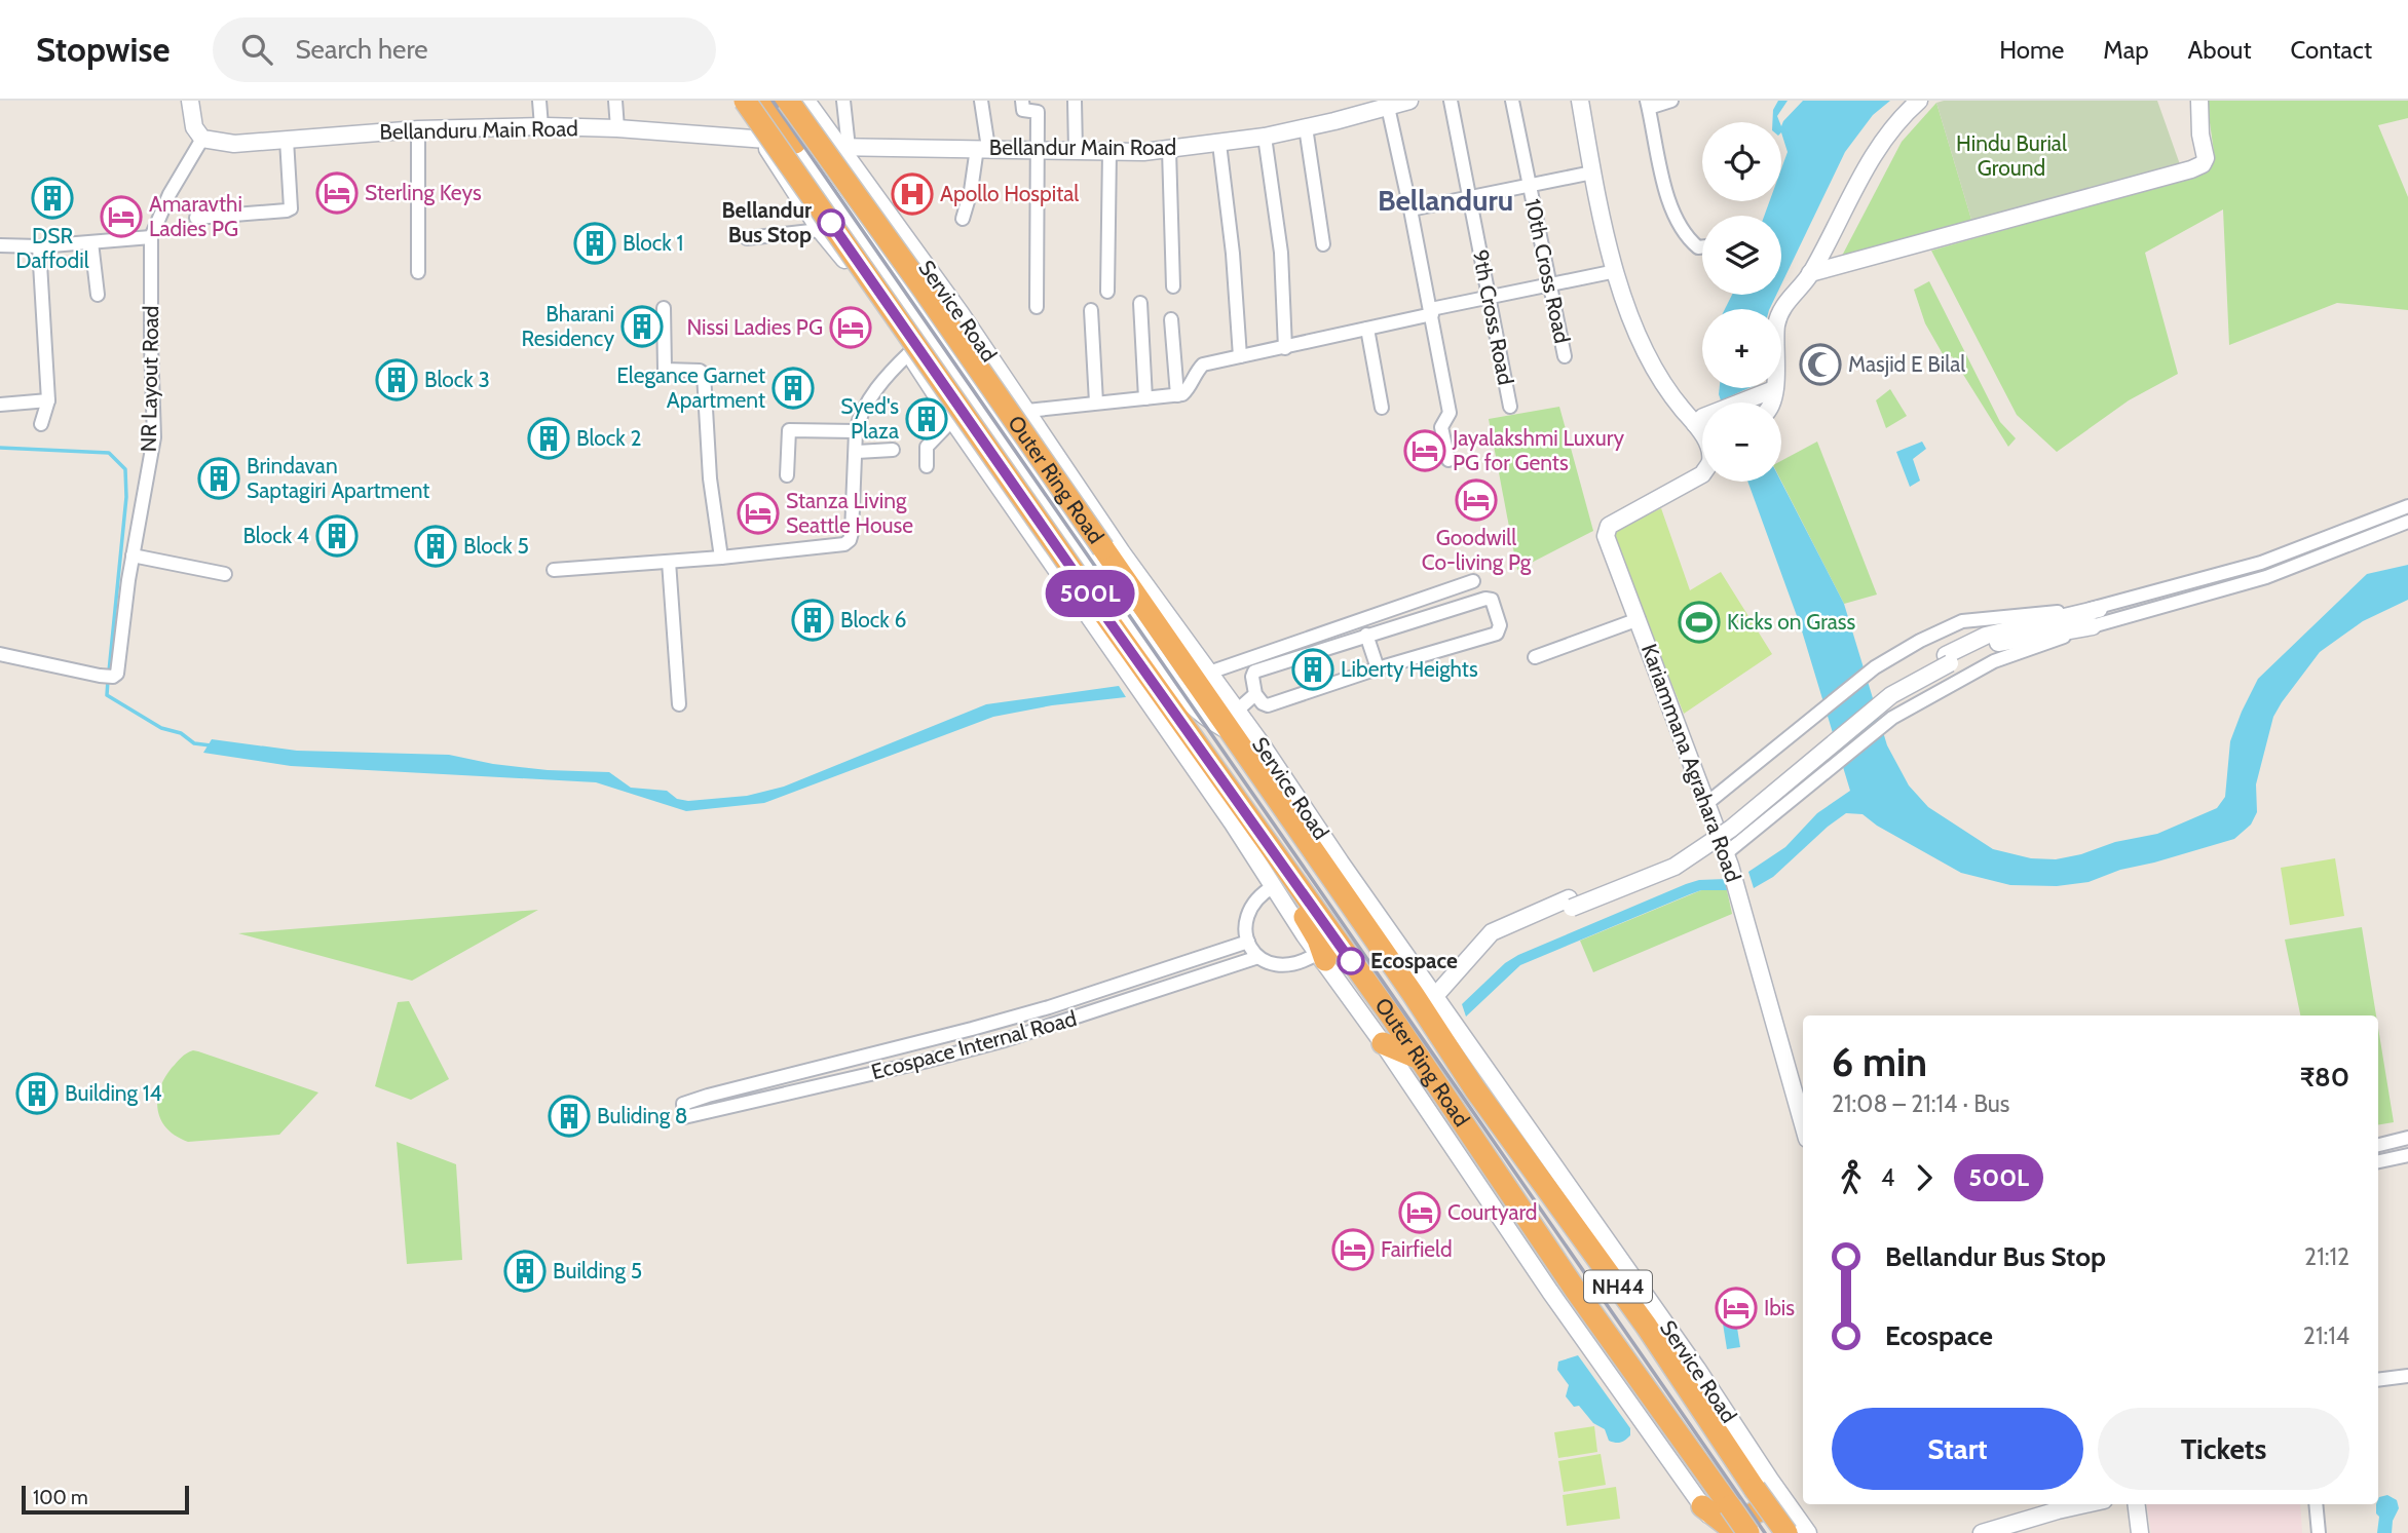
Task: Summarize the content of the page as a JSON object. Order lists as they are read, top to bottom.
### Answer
{
  "streets": {
    "highway": ["Outer Ring Road", "NH44"],
    "street": [
      "Bellanduru Main Road",
      "Bellandur Main Road",
      "10th Cross Road",
      "Service Road",
      "9th Cross Road",
      "NR Layout Road",
      "Kariammana Agrahara Road",
      "Ecospace Internal Road"
    ]
  },
  "crossings": [
    ["Bellanduru Main Road", "Bellandur Main Road"],
    ["Bellanduru Main Road", "NR Layout Road"],
    ["Bellandur Main Road", "Service Road"],
    ["Service Road", "Outer Ring Road"]
  ],
  "districts": ["Bellanduru"],
  "parks": ["Hindu Burial Ground"],
  "places": {
    "hotel": [
      "Sterling Keys",
      "Amaravthi Ladies PG",
      "Nissi Ladies PG",
      "Jayalakshmi Luxury PG for Gents",
      "Goodwill Co-living Pg",
      "Stanza Living Seattle House",
      "Courtyard",
      "Fairfield",
      "Ibis"
    ],
    "hospital": ["Apollo Hospital"],
    "building": [
      "DSR Daffodil",
      "Block 1",
      "Bharani Residency",
      "Block 3",
      "Elegance Garnet Apartment",
      "Syed's Plaza",
      "Block 2",
      "Brindavan Saptagiri Apartment",
      "Block 4",
      "Block 5",
      "Block 6",
      "Liberty Heights",
      "Building 14",
      "Buliding 8",
      "Building 5"
    ],
    "other": ["Bellandur Bus Stop", "Ecospace"],
    "mosque": ["Masjid E Bilal"],
    "sports": ["Kicks on Grass"]
  },
  "lines": ["bus line 500L"],
  "scale_bar": "100 m",
  "page": {
    "header": "Stopwise",
    "search": "Search here",
    "nav": [
      "Home",
      "Map",
      "About",
      "Contact"
    ],
    "on_map": "500L",
    "map_buttons": ["+", "−"],
    "heading": ["6 min", "21:08 – 21:14 · Bus", "₹80"],
    "legs": ["4", "500L"],
    "list": [
      {
        "name": "Bellandur Bus Stop",
        "value": "21:12"
      },
      {
        "name": "Ecospace",
        "value": "21:14"
      }
    ],
    "buttons": ["Start", "Tickets"],
    "scale": "100 m"
  }
}
